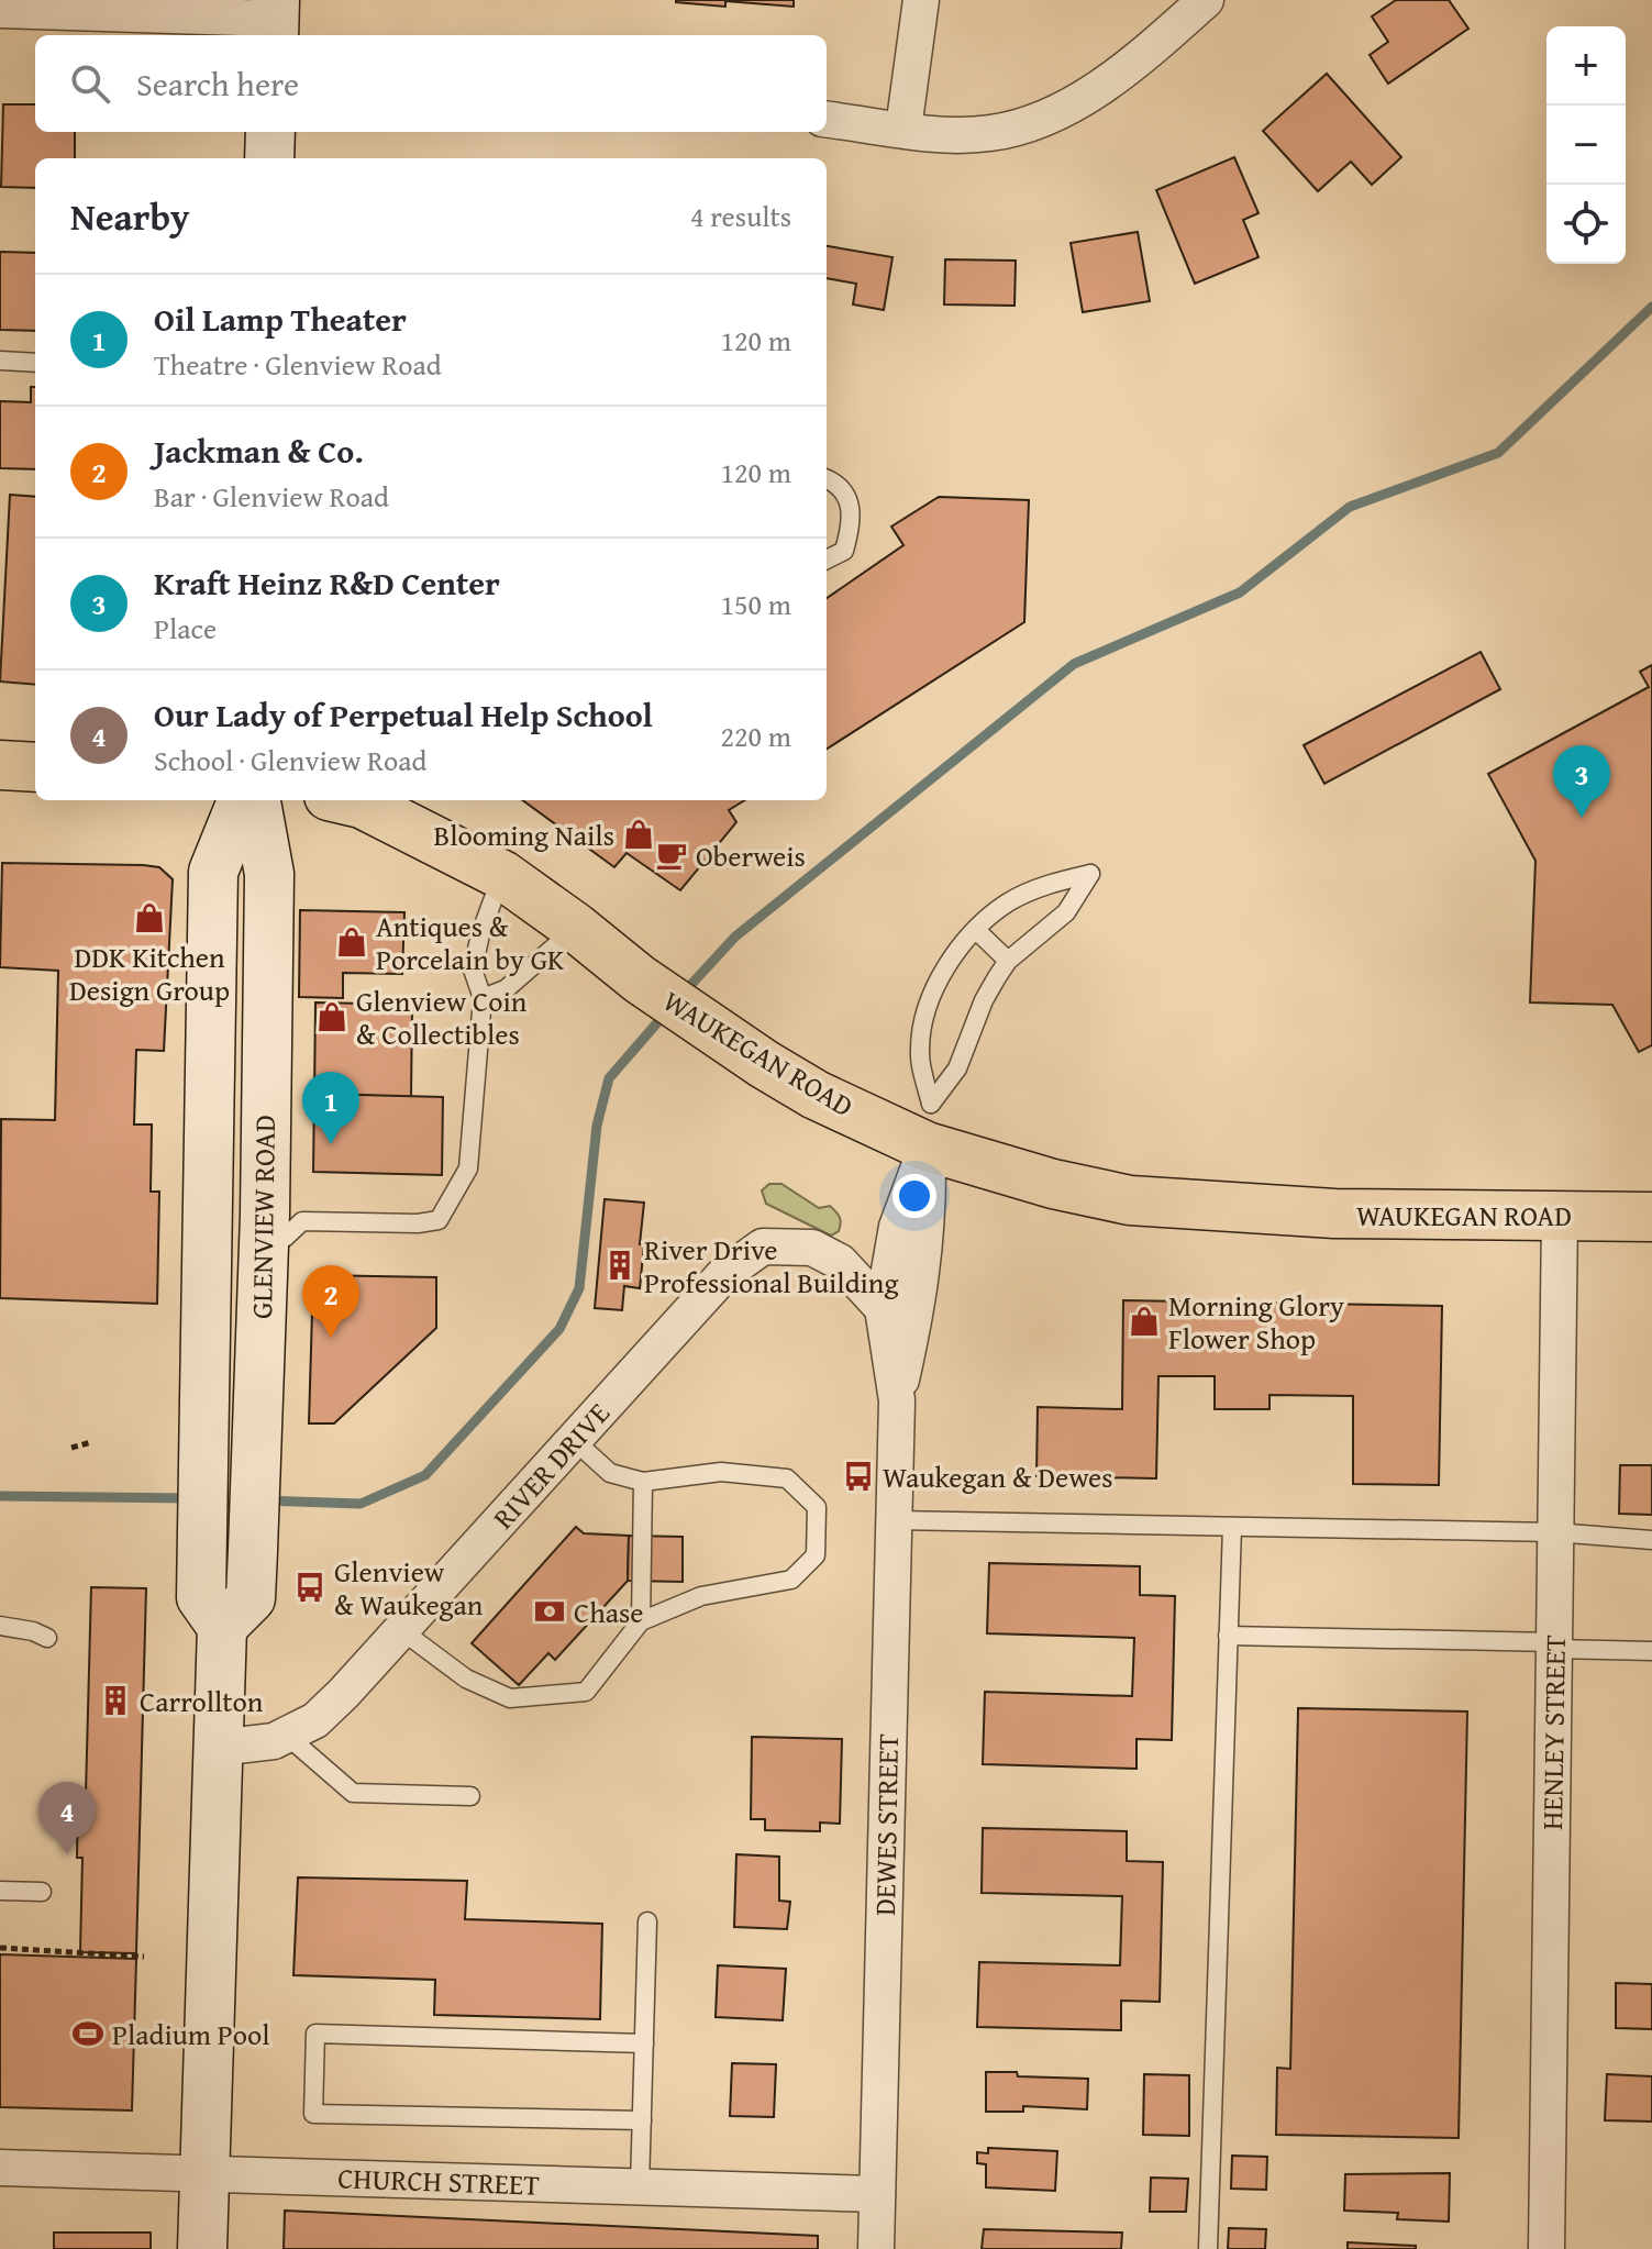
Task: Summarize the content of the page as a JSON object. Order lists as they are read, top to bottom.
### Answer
{
  "streets": {
    "main road": ["WAUKEGAN ROAD", "GLENVIEW ROAD"],
    "street": [
      "RIVER DRIVE",
      "HENLEY STREET",
      "DEWES STREET",
      "CHURCH STREET"
    ]
  },
  "crossings": [
    ["WAUKEGAN ROAD", "HENLEY STREET"],
    ["WAUKEGAN ROAD", "DEWES STREET"],
    ["RIVER DRIVE", "DEWES STREET"],
    ["DEWES STREET", "CHURCH STREET"]
  ],
  "places": {
    "shop": [
      "Blooming Nails",
      "DDK Kitchen Design Group",
      "Antiques & Porcelain by GK",
      "Glenview Coin & Collectibles",
      "Morning Glory Flower Shop"
    ],
    "cafe": ["Oberweis"],
    "building": ["River Drive Professional Building", "Carrollton"],
    "bus stop": ["Waukegan & Dewes", "Glenview & Waukegan"],
    "bank": ["Chase"],
    "sports": ["Pladium Pool"]
  },
  "page": {
    "map_buttons": ["+", "−"],
    "search": "Search here",
    "heading": ["Nearby", "4 results"],
    "list": [
      {
        "mark": "1",
        "name": "Oil Lamp Theater",
        "note": "Theatre · Glenview Road",
        "value": "120 m"
      },
      {
        "mark": "2",
        "name": "Jackman & Co.",
        "note": "Bar · Glenview Road",
        "value": "120 m"
      },
      {
        "mark": "3",
        "name": "Kraft Heinz R&D Center",
        "note": "Place",
        "value": "150 m"
      },
      {
        "mark": "4",
        "name": "Our Lady of Perpetual Help School",
        "note": "School · Glenview Road",
        "value": "220 m"
      }
    ],
    "pins": [
      "3",
      "1",
      "2",
      "4"
    ]
  }
}
